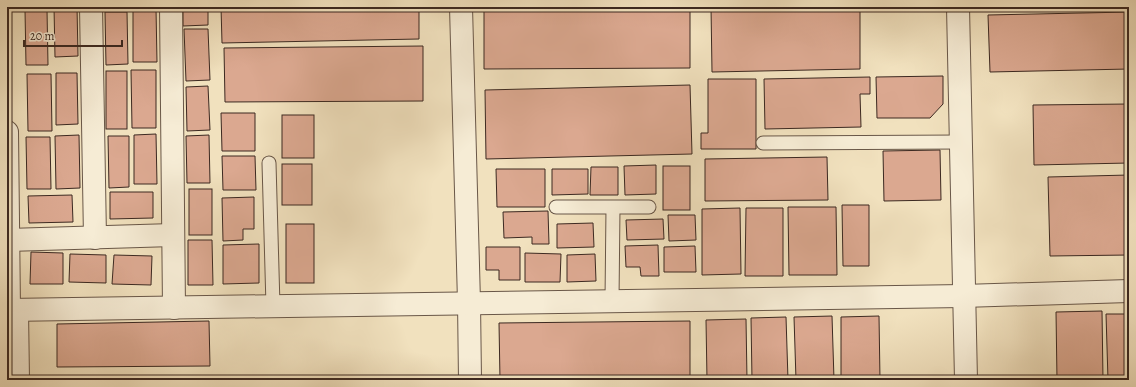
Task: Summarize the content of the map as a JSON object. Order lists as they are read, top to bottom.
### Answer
{
  "scale_bar": "20 m"
}
